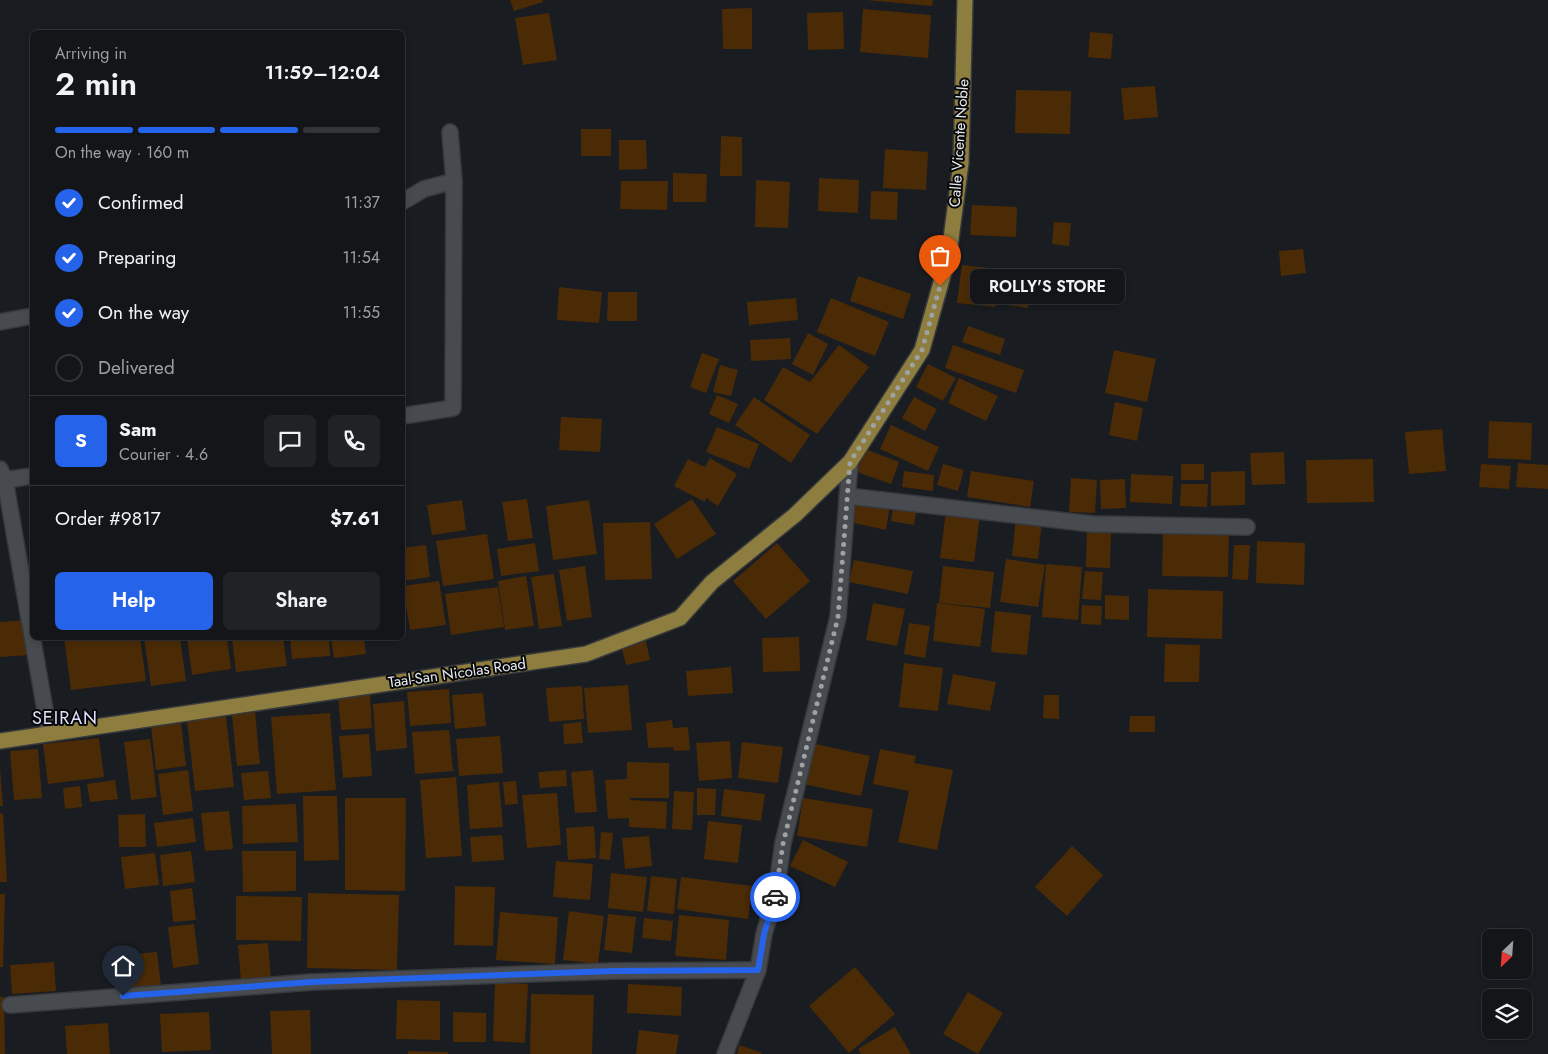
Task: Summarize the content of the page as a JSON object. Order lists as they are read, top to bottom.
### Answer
{
  "streets": {
    "main road": ["Calle Vicente Noble", "Taal-San Nicolas Road"]
  },
  "crossings": [
    ["Calle Vicente Noble", "Taal-San Nicolas Road"]
  ],
  "districts": ["SEIRAN"],
  "places": ["ROLLY'S STORE"],
  "north": "bottom left",
  "page": {
    "heading": ["2 min", "Arriving in", "11:59–12:04"],
    "panel": [
      "Sam",
      "Courier · 4.6",
      "Order #9817",
      "$7.61"
    ],
    "bar": "On the way · 160 m",
    "list": [
      ["Confirmed", "11:37"],
      ["Preparing", "11:54"],
      ["On the way", "11:55"],
      "Delivered"
    ],
    "bubble": "ROLLY'S STORE",
    "round": "S",
    "buttons": ["Help", "Share"]
  }
}
